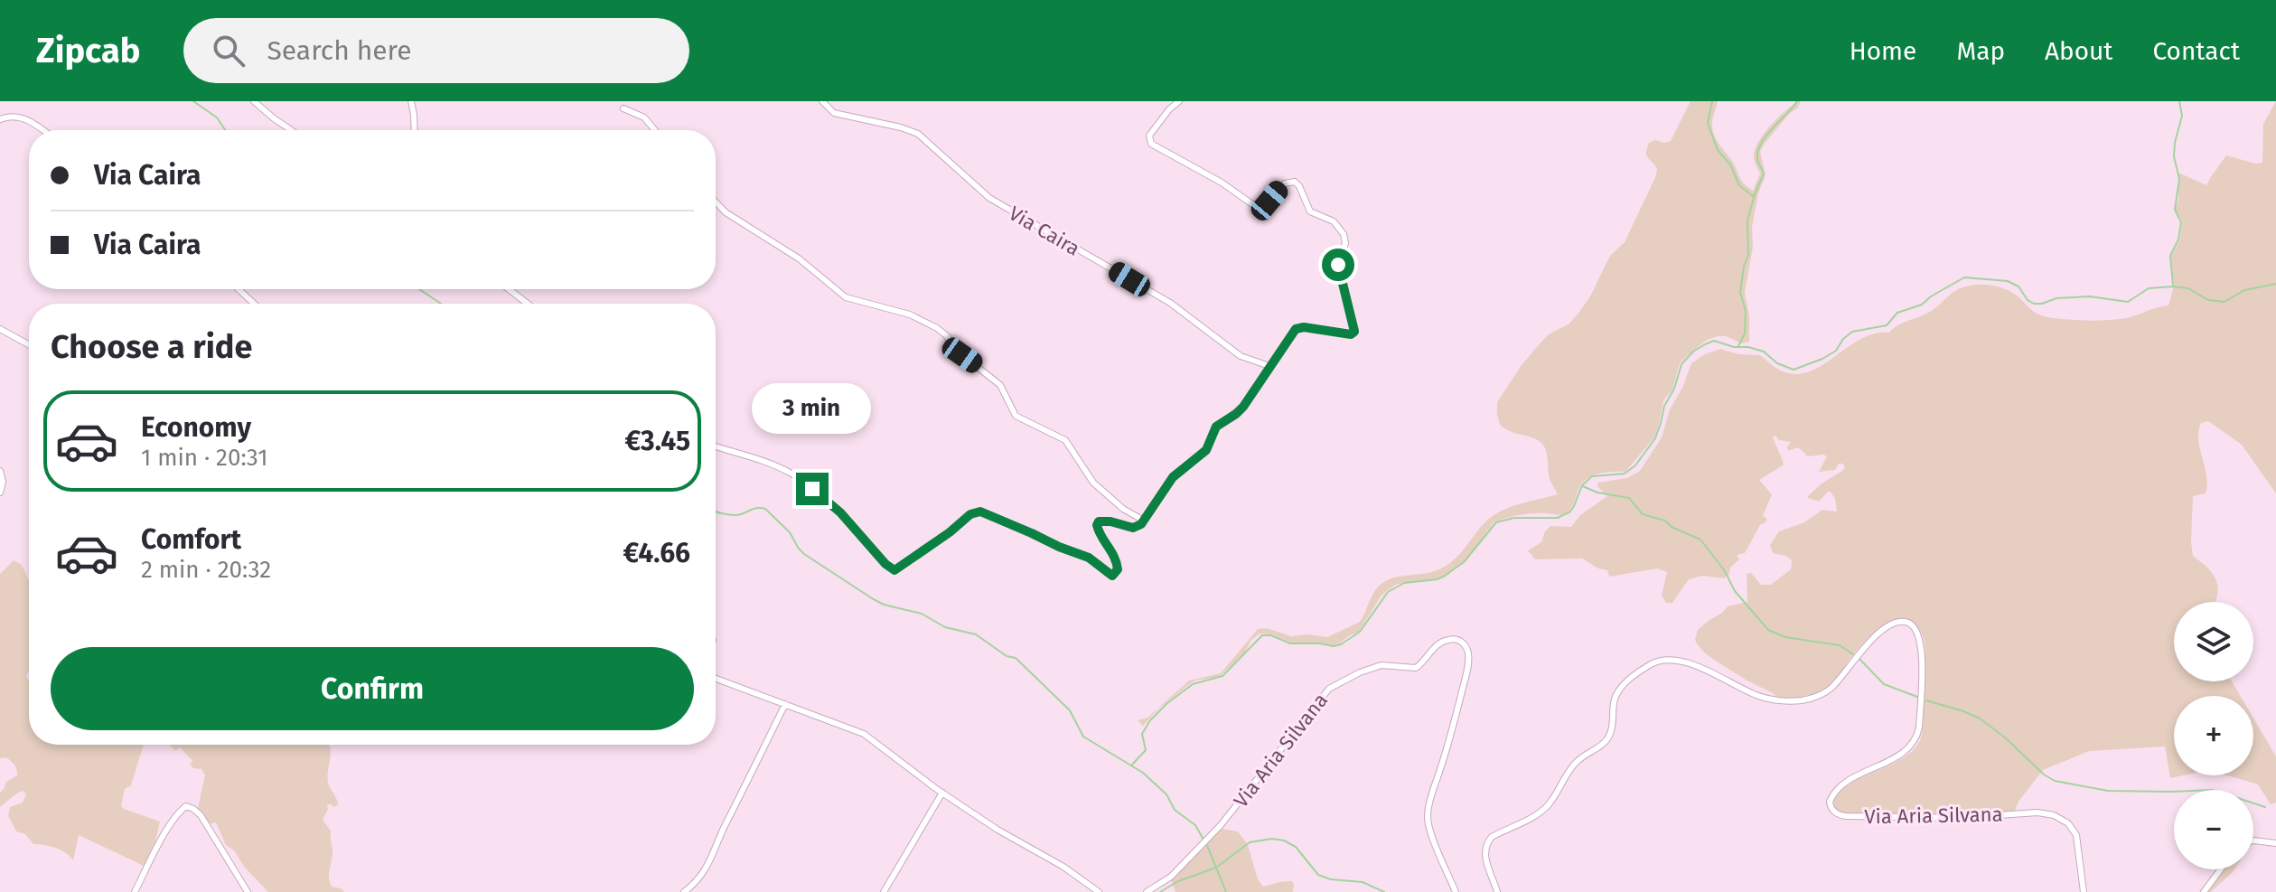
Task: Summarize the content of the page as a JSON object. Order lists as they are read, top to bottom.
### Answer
{
  "streets": {
    "street": ["Via Caira", "Via Aria Silvana"]
  },
  "page": {
    "header": "Zipcab",
    "search": "Search here",
    "nav": [
      "Home",
      "Map",
      "About",
      "Contact"
    ],
    "banner": ["Via Caira", "Via Caira"],
    "heading": "Choose a ride",
    "bubble": "3 min",
    "list": [
      {
        "name": "Economy",
        "note": "1 min · 20:31",
        "value": "€3.45"
      },
      {
        "name": "Comfort",
        "note": "2 min · 20:32",
        "value": "€4.66"
      }
    ],
    "map_buttons": ["+", "−"],
    "buttons": "Confirm"
  }
}
